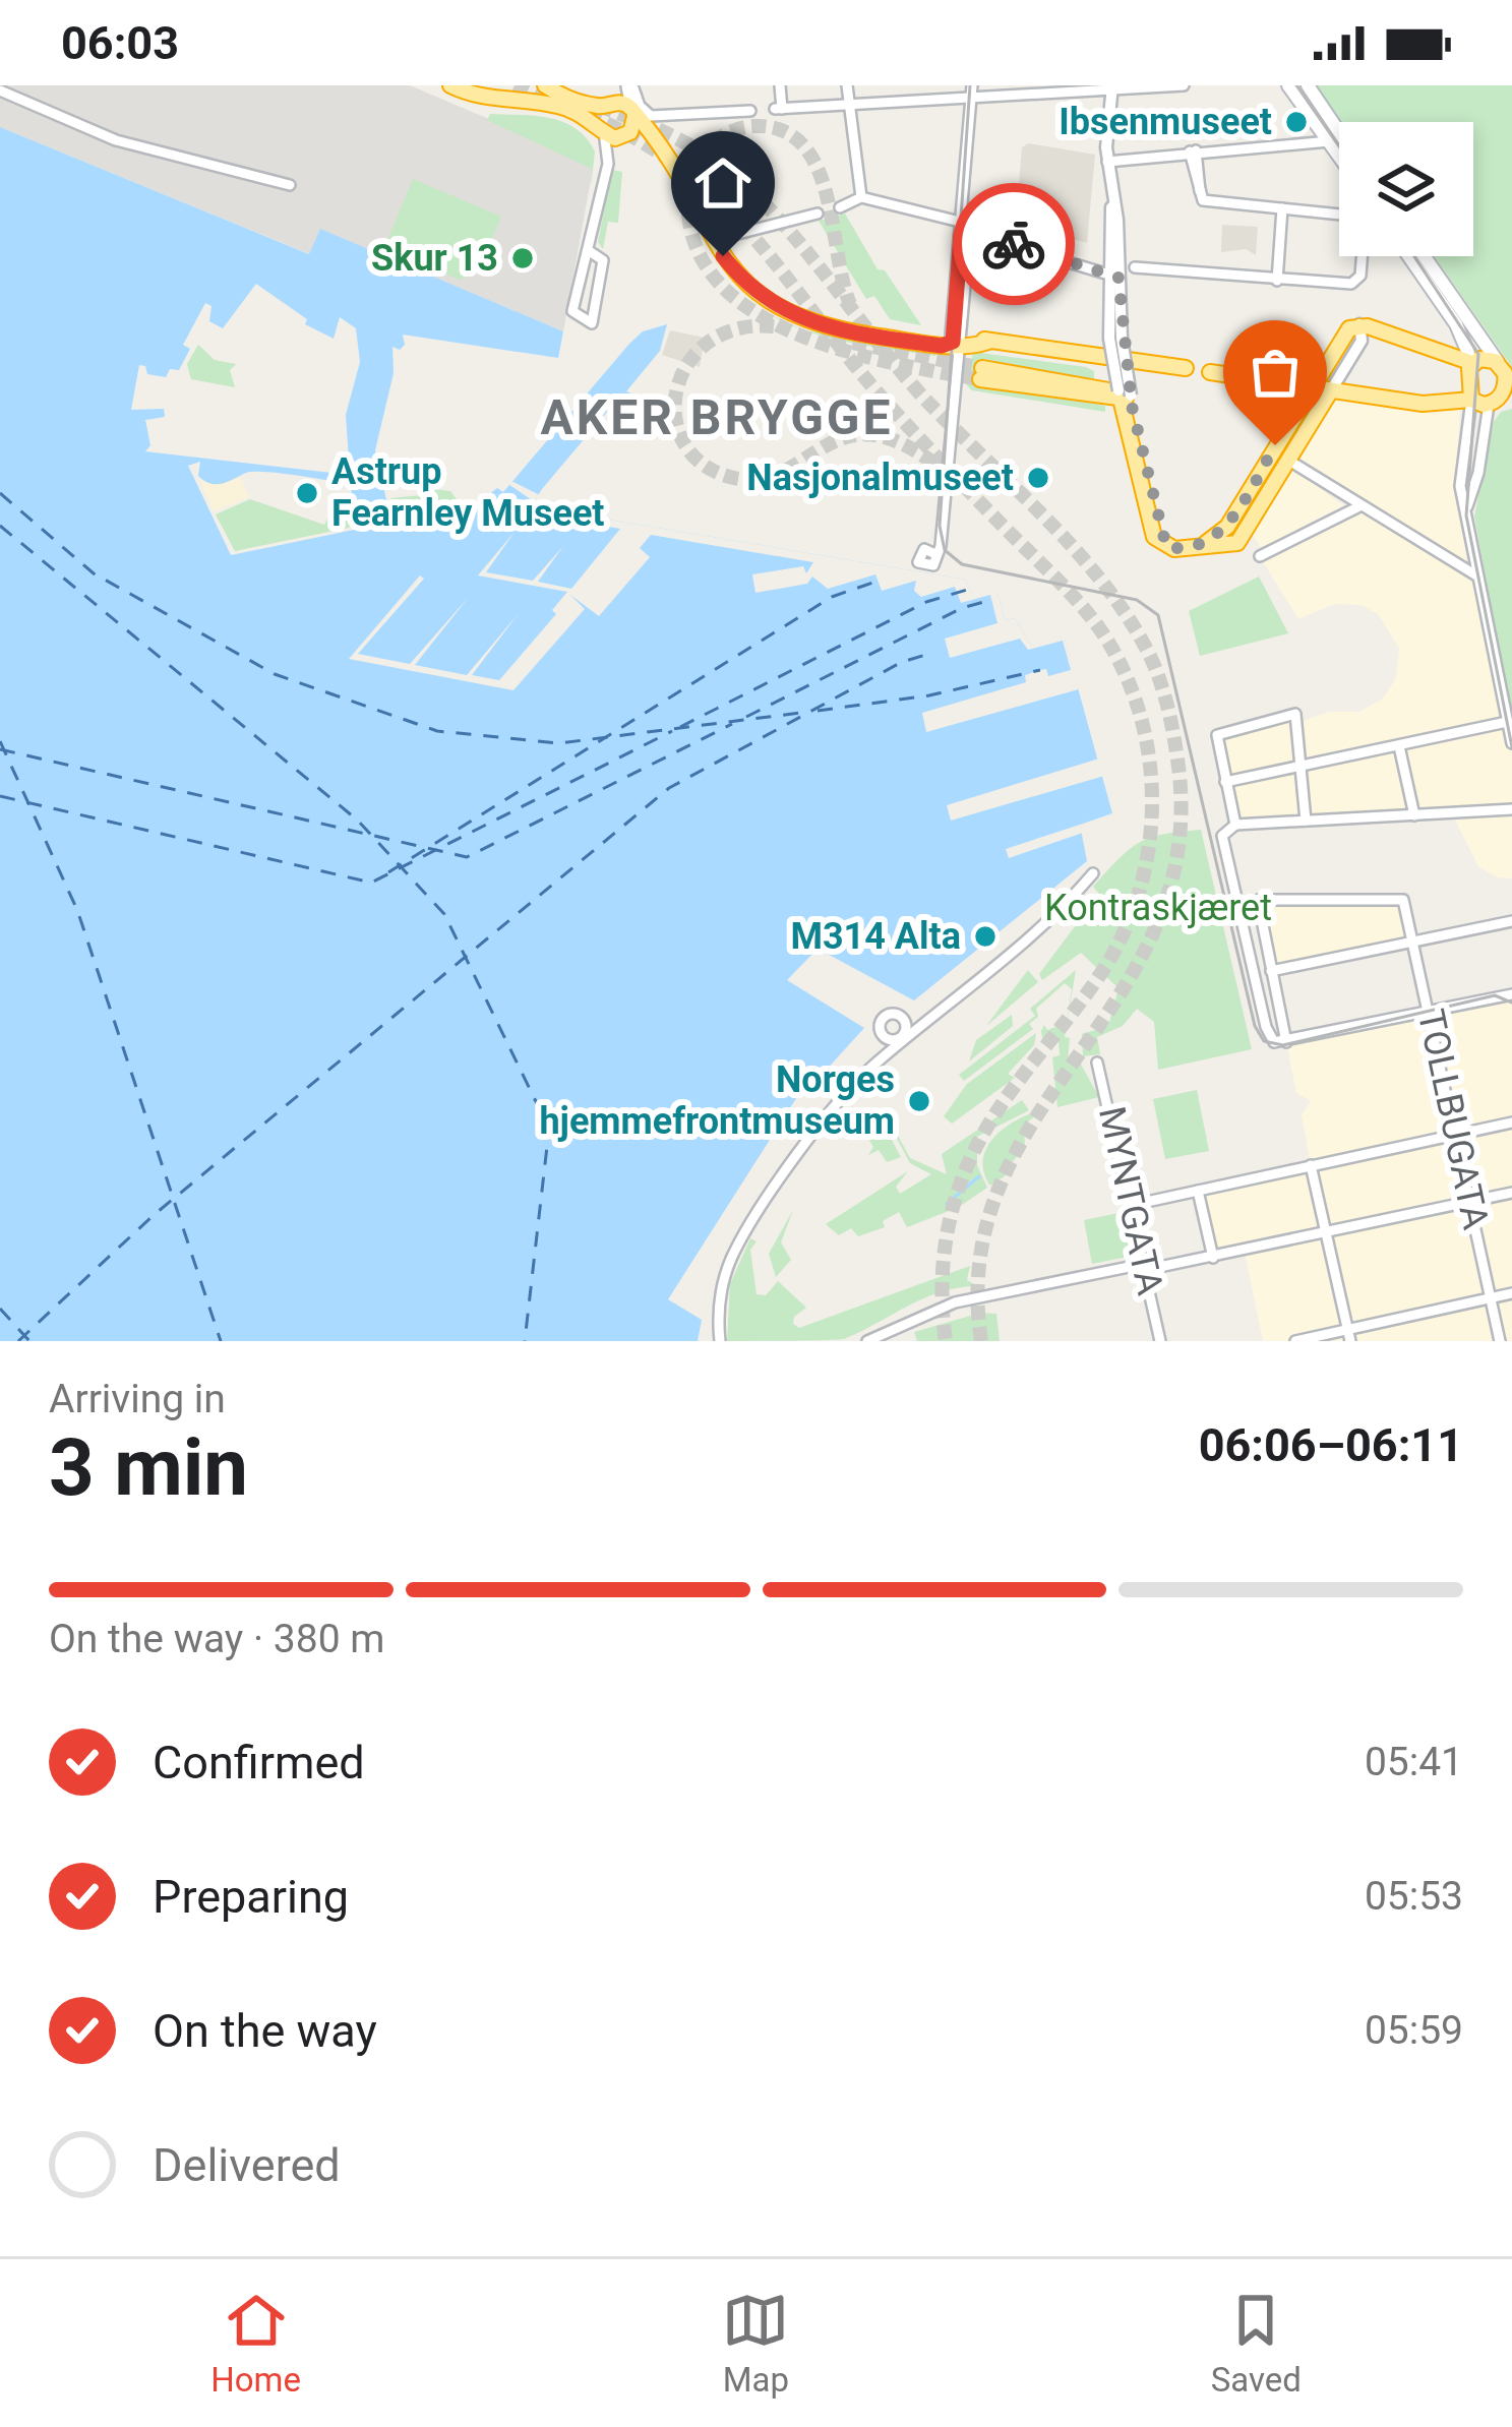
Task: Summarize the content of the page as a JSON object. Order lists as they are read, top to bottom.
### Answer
{
  "streets": {
    "street": ["TOLLBUGATA", "MYNTGATA"]
  },
  "districts": ["AKER BRYGGE"],
  "parks": ["Kontraskjæret"],
  "places": [
    "Ibsenmuseet",
    "Skur 13",
    "Nasjonalmuseet",
    "Astrup Fearnley Museet",
    "M314 Alta",
    "Norges hjemmefrontmuseum"
  ],
  "page": {
    "status": "06:03",
    "heading": ["3 min", "Arriving in", "06:06–06:11"],
    "bar": "On the way · 380 m",
    "list": [
      ["Confirmed", "05:41"],
      ["Preparing", "05:53"],
      ["On the way", "05:59"],
      "Delivered"
    ],
    "tabs": ["Home", "Map", "Saved"]
  }
}
